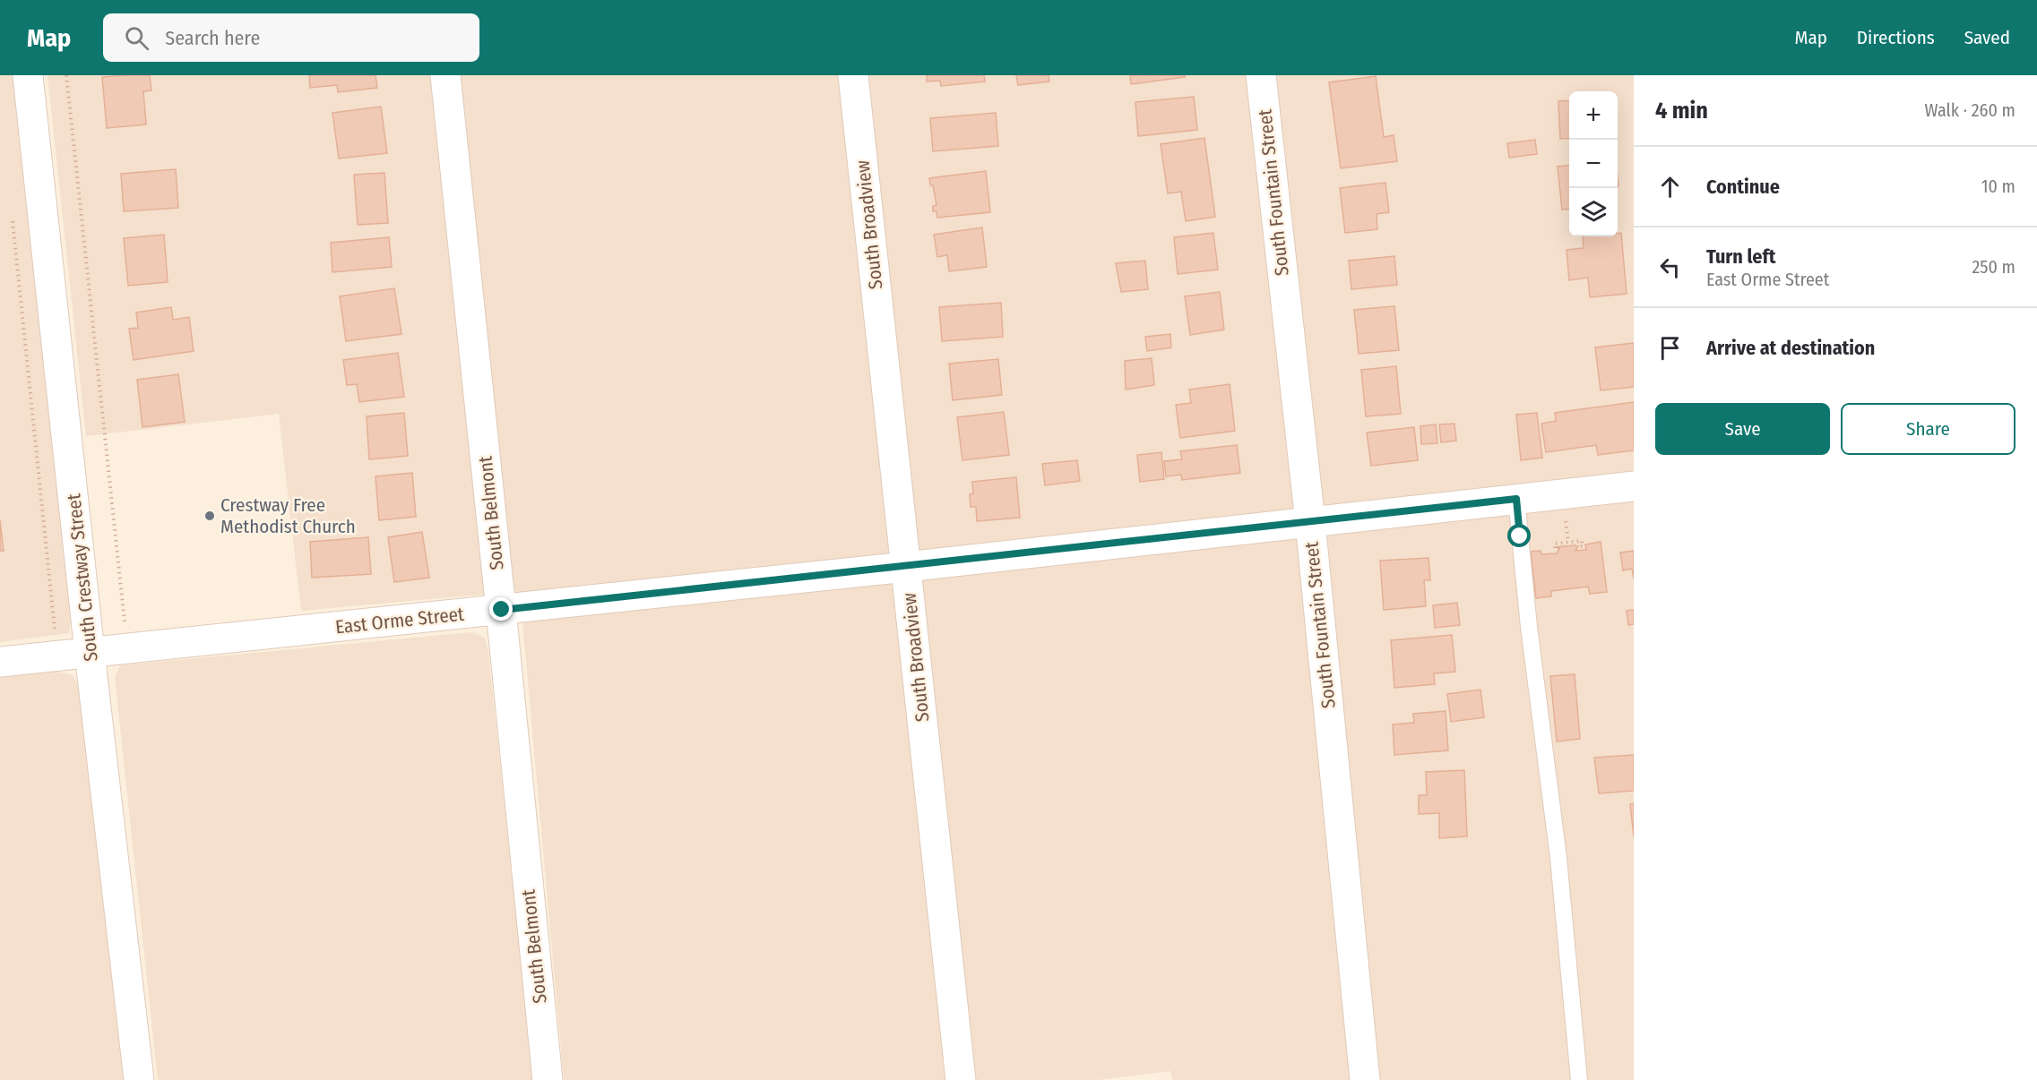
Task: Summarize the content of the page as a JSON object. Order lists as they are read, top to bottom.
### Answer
{
  "streets": {
    "street": [
      "South Fountain Street",
      "South Broadview",
      "South Belmont",
      "South Crestway Street",
      "East Orme Street"
    ]
  },
  "crossings": [
    ["South Fountain Street", "East Orme Street"],
    ["South Broadview", "East Orme Street"],
    ["South Belmont", "East Orme Street"],
    ["South Crestway Street", "East Orme Street"]
  ],
  "places": ["Crestway Free Methodist Church"],
  "page": {
    "header": "Map",
    "search": "Search here",
    "nav": ["Map", "Directions", "Saved"],
    "heading": ["4 min", "Walk · 260 m"],
    "map_buttons": ["+", "−"],
    "list": [
      ["Continue", "10 m"],
      ["Turn left", "East Orme Street", "250 m"],
      "Arrive at destination"
    ],
    "buttons": ["Save", "Share"]
  }
}
